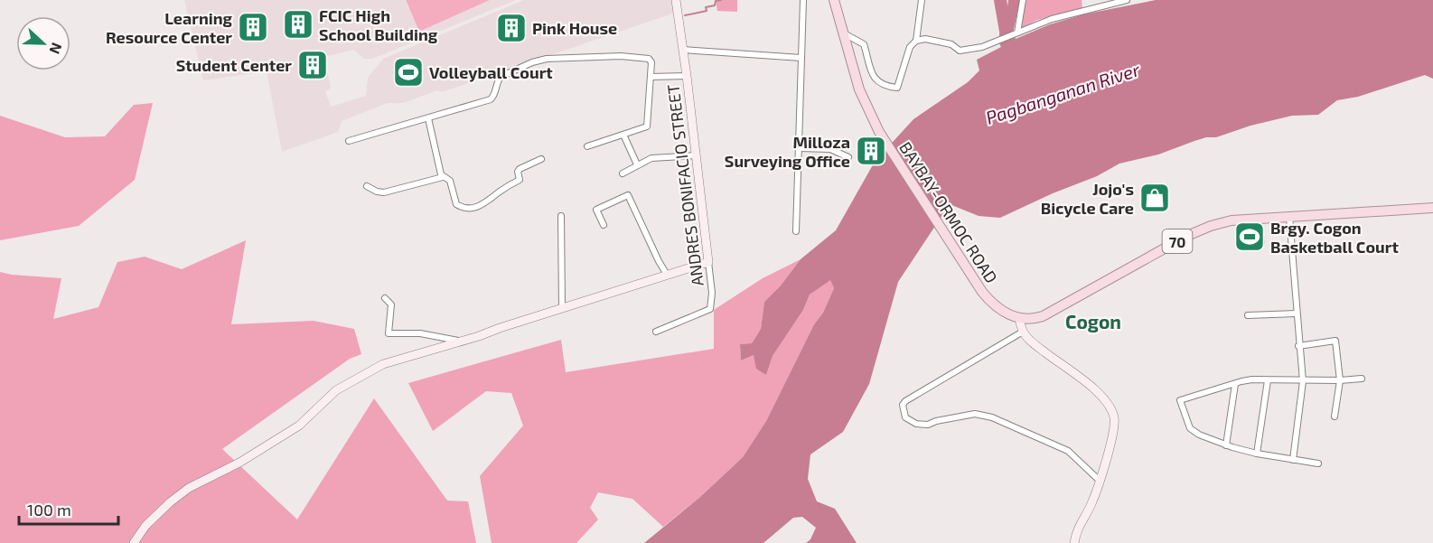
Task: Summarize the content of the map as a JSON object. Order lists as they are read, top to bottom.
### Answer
{
  "streets": {
    "main road": ["BAYBAY-ORMOC ROAD", "70"],
    "street": ["ANDRES BONIFACIO STREET"]
  },
  "crossings": [
    ["BAYBAY-ORMOC ROAD", "70"]
  ],
  "districts": ["Cogon"],
  "water": ["Pagbanganan River"],
  "places": {
    "building": [
      "FCIC High School Building",
      "Learning Resource Center",
      "Pink House",
      "Student Center",
      "Milloza Surveying Office"
    ],
    "sports": ["Volleyball Court", "Brgy. Cogon Basketball Court"],
    "shop": ["Jojo's Bicycle Care"]
  },
  "scale_bar": "100 m",
  "north": "right"
}
